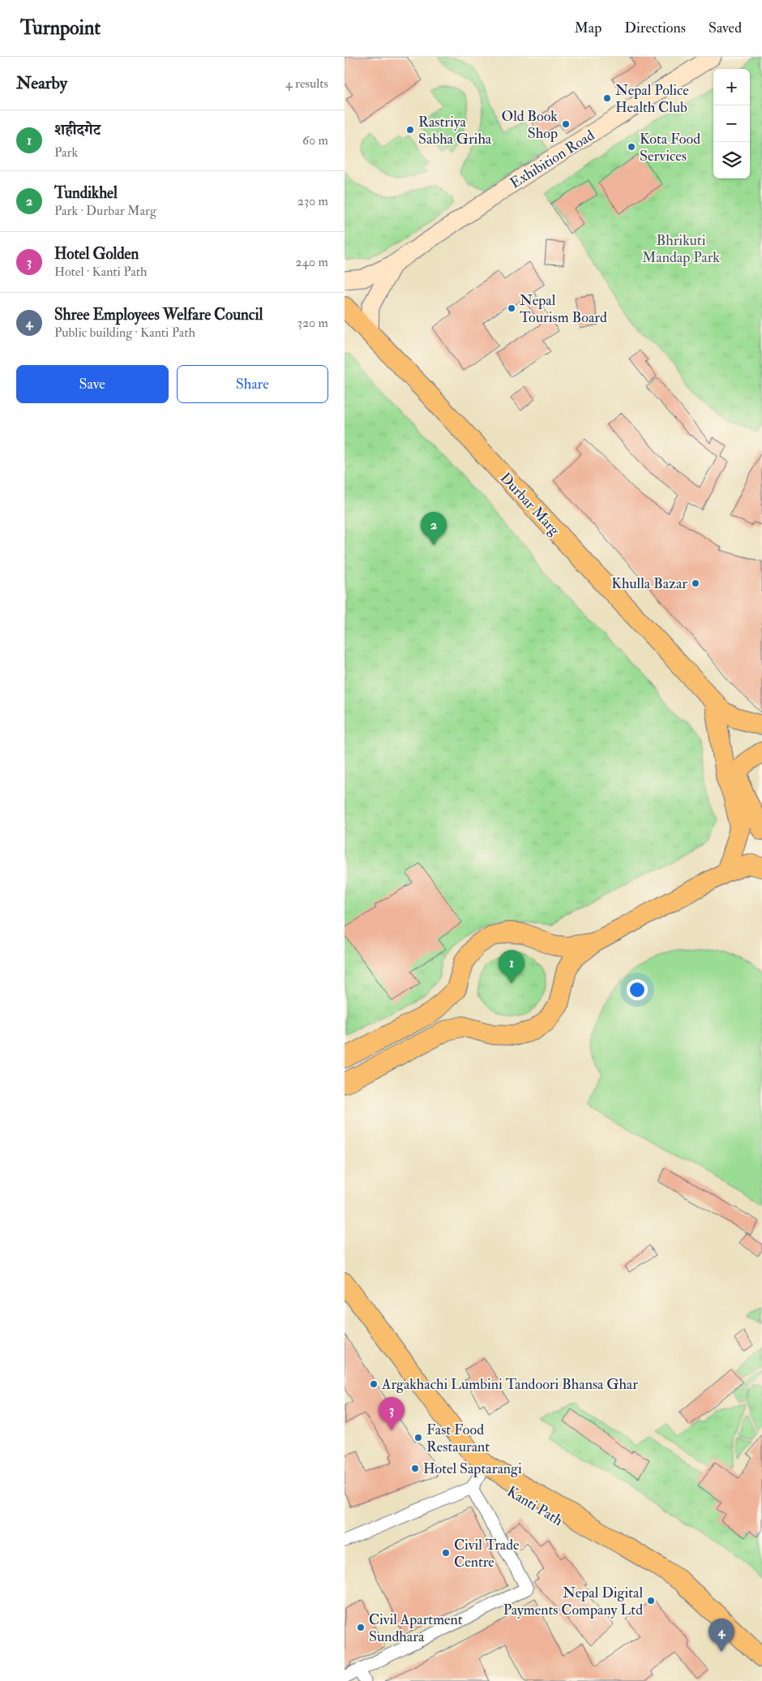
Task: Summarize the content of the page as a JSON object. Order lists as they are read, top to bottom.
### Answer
{
  "streets": {
    "main road": ["Exhibition Road", "Durbar Marg", "Kanti Path"]
  },
  "crossings": [
    ["Exhibition Road", "Durbar Marg"]
  ],
  "parks": ["Bhrikuti Mandap Park"],
  "places": [
    "Nepal Police Health Club",
    "Old Book Shop",
    "Rastriya Sabha Griha",
    "Kota Food Services",
    "Nepal Tourism Board",
    "Khulla Bazar",
    "Argakhachi Lumbini Tandoori Bhansa Ghar",
    "Fast Food Restaurant",
    "Hotel Saptarangi",
    "Civil Trade Centre",
    "Nepal Digital Payments Company Ltd",
    "Civil Apartment Sundhara"
  ],
  "page": {
    "header": "Turnpoint",
    "nav": ["Map", "Directions", "Saved"],
    "heading": ["Nearby", "4 results"],
    "map_buttons": ["+", "−"],
    "list": [
      {
        "mark": "1",
        "name": "शहीदगेट",
        "note": "Park",
        "value": "60 m"
      },
      {
        "mark": "2",
        "name": "Tundikhel",
        "note": "Park · Durbar Marg",
        "value": "230 m"
      },
      {
        "mark": "3",
        "name": "Hotel Golden",
        "note": "Hotel · Kanti Path",
        "value": "240 m"
      },
      {
        "mark": "4",
        "name": "Shree Employees Welfare Council",
        "note": "Public building · Kanti Path",
        "value": "320 m"
      }
    ],
    "buttons": ["Save", "Share"],
    "pins": [
      "2",
      "1",
      "3",
      "4"
    ]
  }
}
